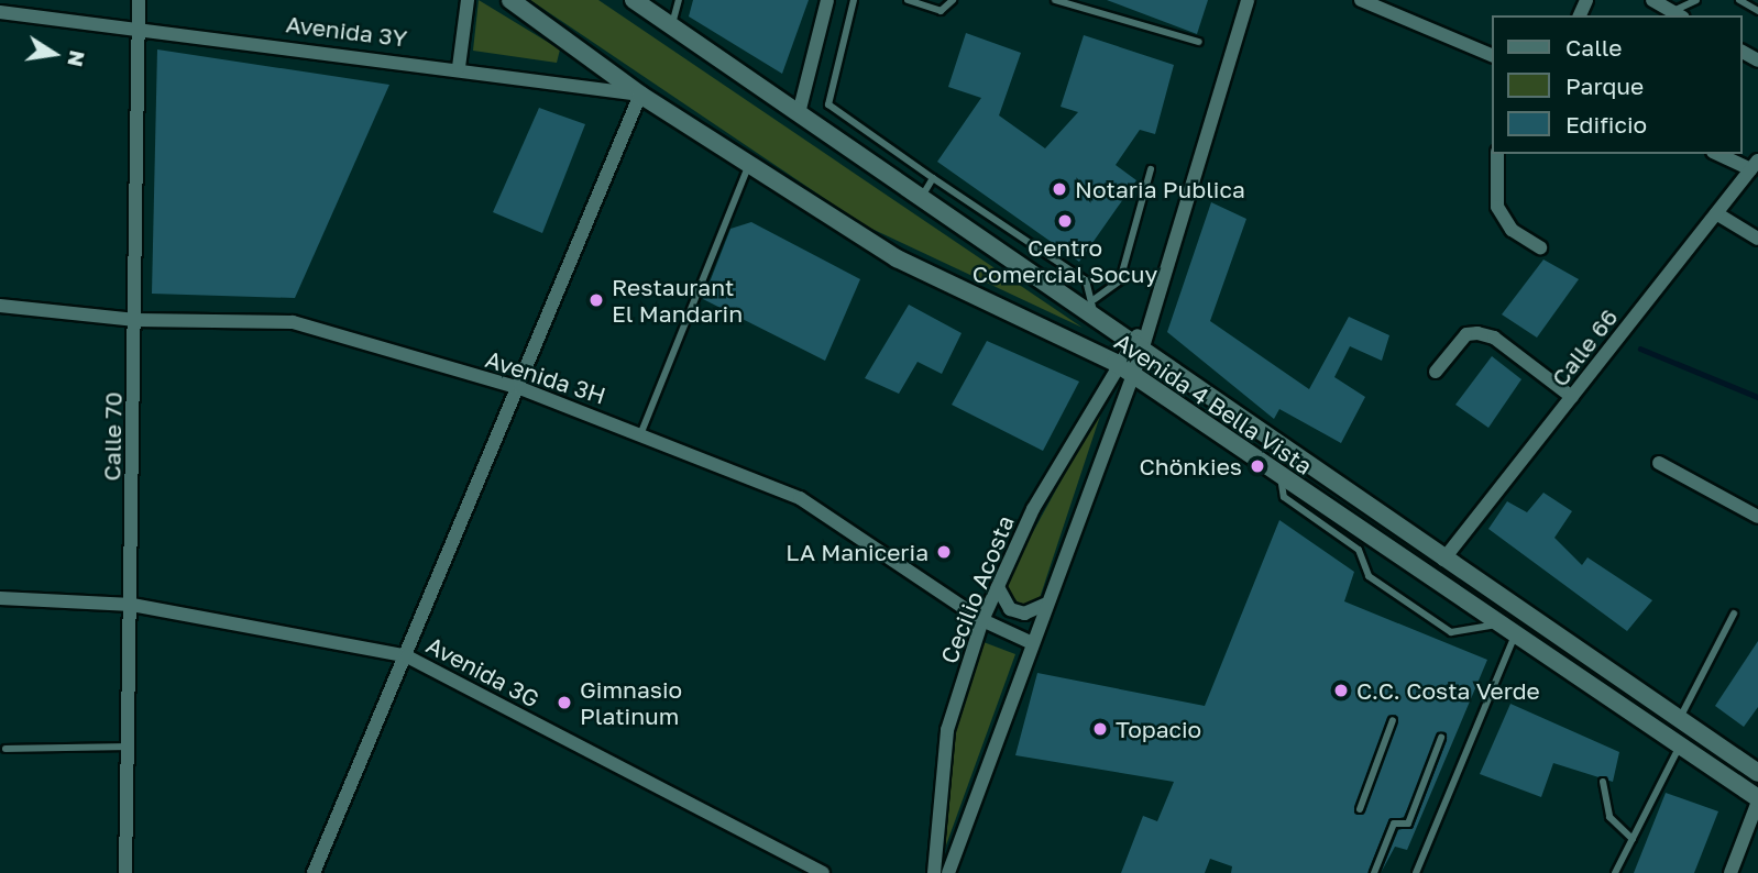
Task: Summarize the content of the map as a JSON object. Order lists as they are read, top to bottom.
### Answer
{
  "streets": {
    "street": [
      "Avenida 3Y",
      "Calle 66",
      "Avenida 3H",
      "Avenida 4 Bella Vista",
      "Calle 70",
      "Cecilio Acosta",
      "Avenida 3G"
    ]
  },
  "crossings": [
    ["Avenida 3Y", "Avenida 4 Bella Vista"],
    ["Avenida 3Y", "Calle 70"],
    ["Calle 66", "Avenida 4 Bella Vista"],
    ["Avenida 3H", "Calle 70"],
    ["Avenida 3H", "Cecilio Acosta"],
    ["Avenida 4 Bella Vista", "Cecilio Acosta"],
    ["Calle 70", "Avenida 3G"]
  ],
  "places": [
    "Notaria Publica",
    "Centro Comercial Socuy",
    "Restaurant El Mandarin",
    "Chönkies",
    "LA Maniceria",
    "C.C. Costa Verde",
    "Gimnasio Platinum",
    "Topacio"
  ],
  "legend": ["Calle", "Parque", "Edificio"],
  "north": "right"
}
